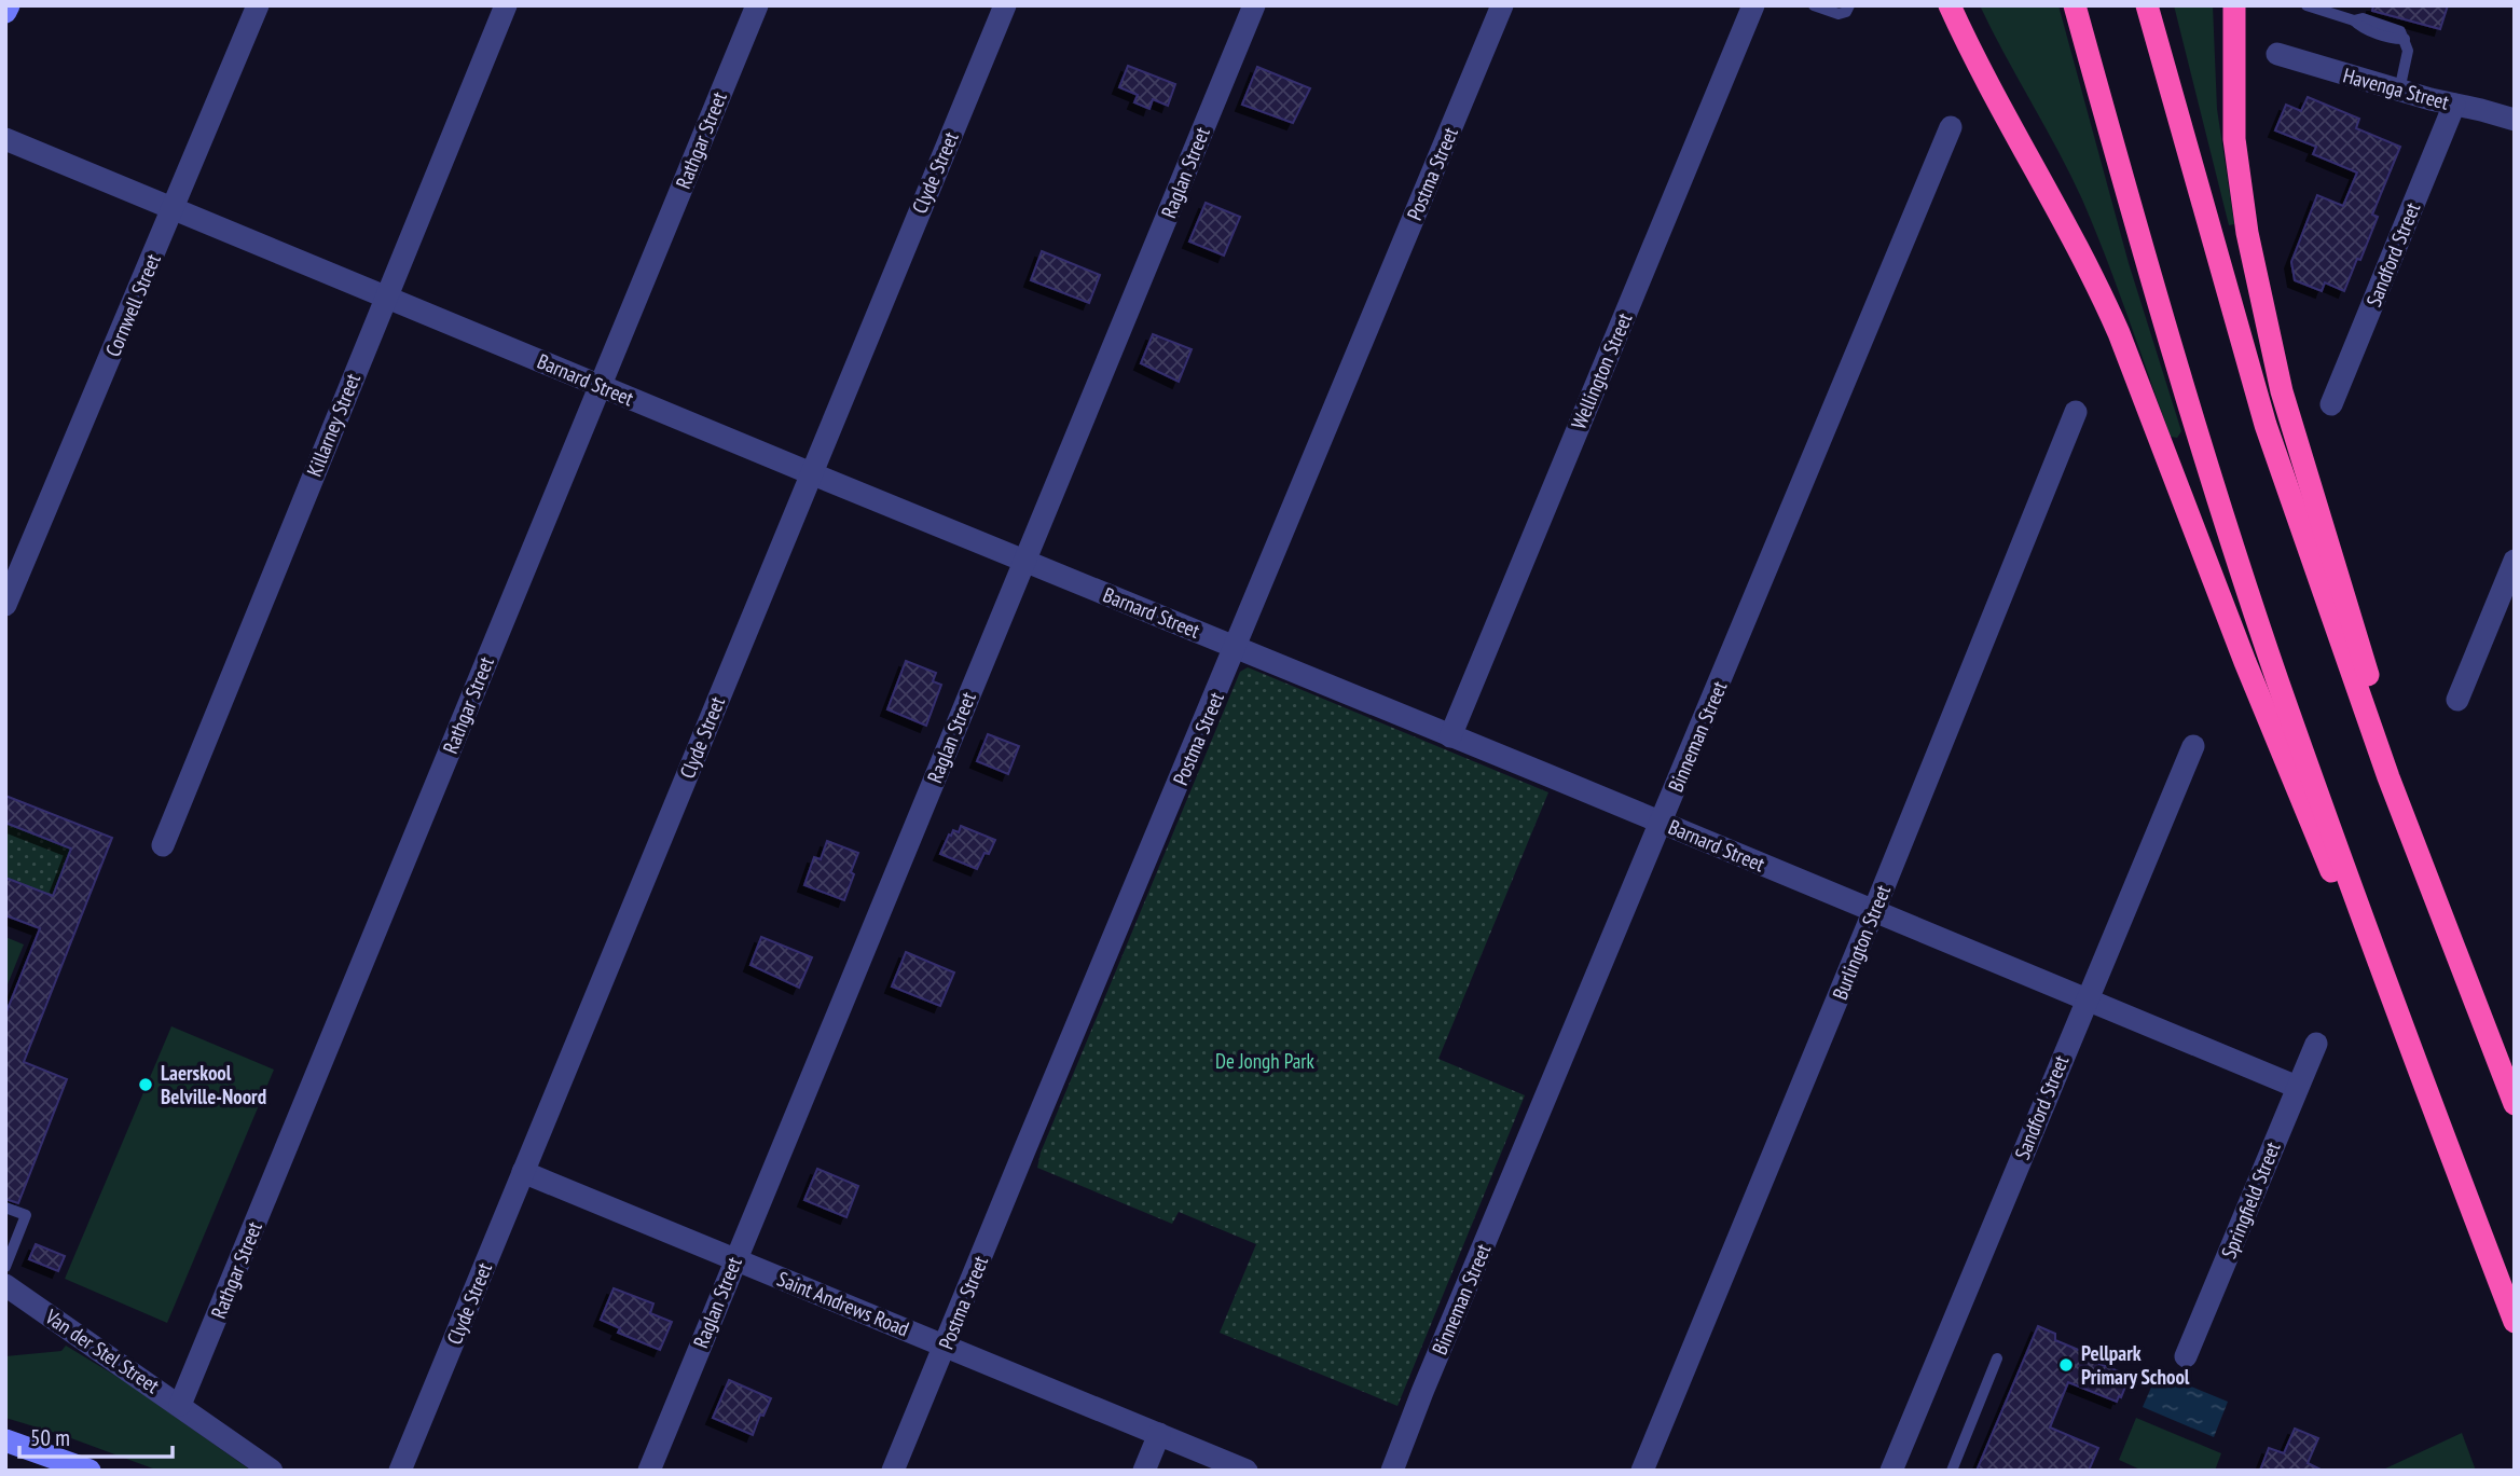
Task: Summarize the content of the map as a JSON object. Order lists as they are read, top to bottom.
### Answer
{
  "streets": {
    "street": [
      "Havenga Street",
      "Rathgar Street",
      "Clyde Street",
      "Raglan Street",
      "Postma Street",
      "Sandford Street",
      "Cornwell Street",
      "Wellington Street",
      "Barnard Street",
      "Killarney Street",
      "Binneman Street",
      "Burlington Street",
      "Springfield Street",
      "Saint Andrews Road",
      "Van der Stel Street"
    ]
  },
  "crossings": [
    ["Havenga Street", "Sandford Street"],
    ["Rathgar Street", "Barnard Street"],
    ["Rathgar Street", "Van der Stel Street"],
    ["Clyde Street", "Barnard Street"],
    ["Clyde Street", "Saint Andrews Road"],
    ["Raglan Street", "Barnard Street"],
    ["Raglan Street", "Saint Andrews Road"],
    ["Postma Street", "Barnard Street"],
    ["Postma Street", "Saint Andrews Road"],
    ["Sandford Street", "Barnard Street"],
    ["Cornwell Street", "Barnard Street"],
    ["Wellington Street", "Barnard Street"],
    ["Barnard Street", "Killarney Street"],
    ["Barnard Street", "Binneman Street"],
    ["Barnard Street", "Burlington Street"],
    ["Barnard Street", "Springfield Street"]
  ],
  "parks": ["De Jongh Park"],
  "places": ["Laerskool Belville-Noord", "Pellpark Primary School"],
  "scale_bar": "50 m"
}
